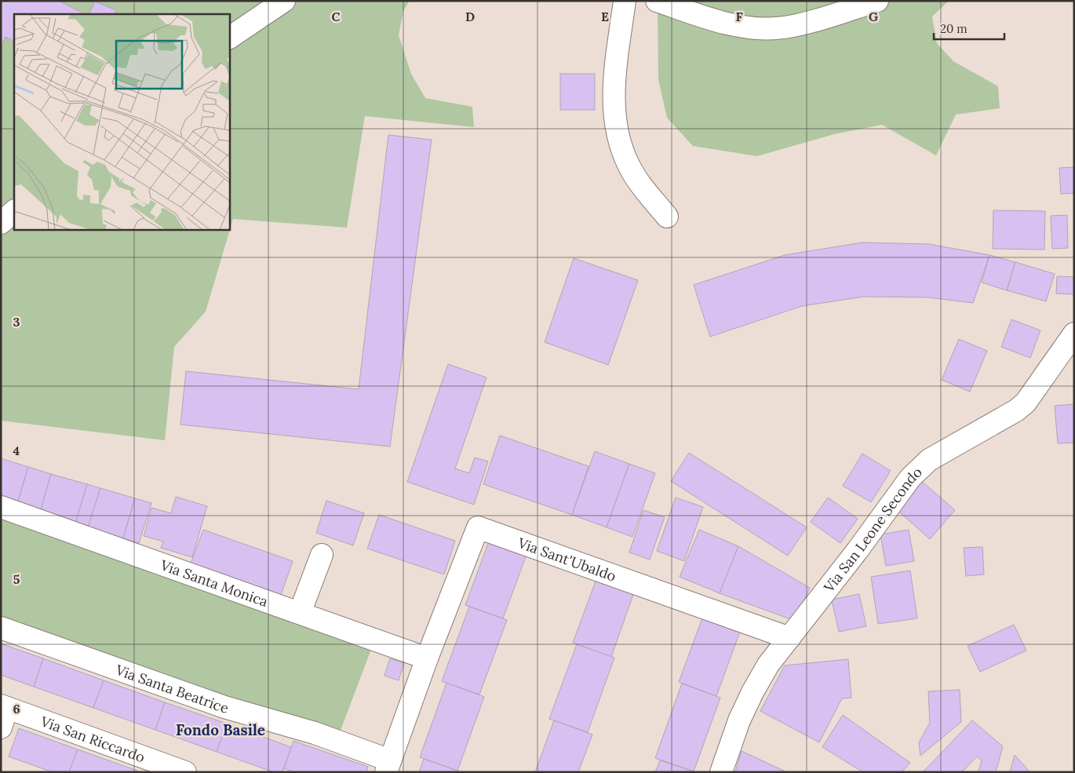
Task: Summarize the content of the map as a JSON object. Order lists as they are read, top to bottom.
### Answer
{
  "streets": {
    "street": [
      "Via San Leone Secondo",
      "Via Sant'Ubaldo",
      "Via Santa Monica",
      "Via Santa Beatrice",
      "Via San Riccardo"
    ]
  },
  "crossings": [
    ["Via San Leone Secondo", "Via Sant'Ubaldo"],
    ["Via Sant'Ubaldo", "Via Santa Monica"]
  ],
  "districts": ["Fondo Basile"],
  "scale_bar": "20 m",
  "grid": {
    "columns": [
      "C",
      "D",
      "E",
      "F",
      "G"
    ],
    "rows": [
      "3",
      "4",
      "5",
      "6"
    ]
  }
}
